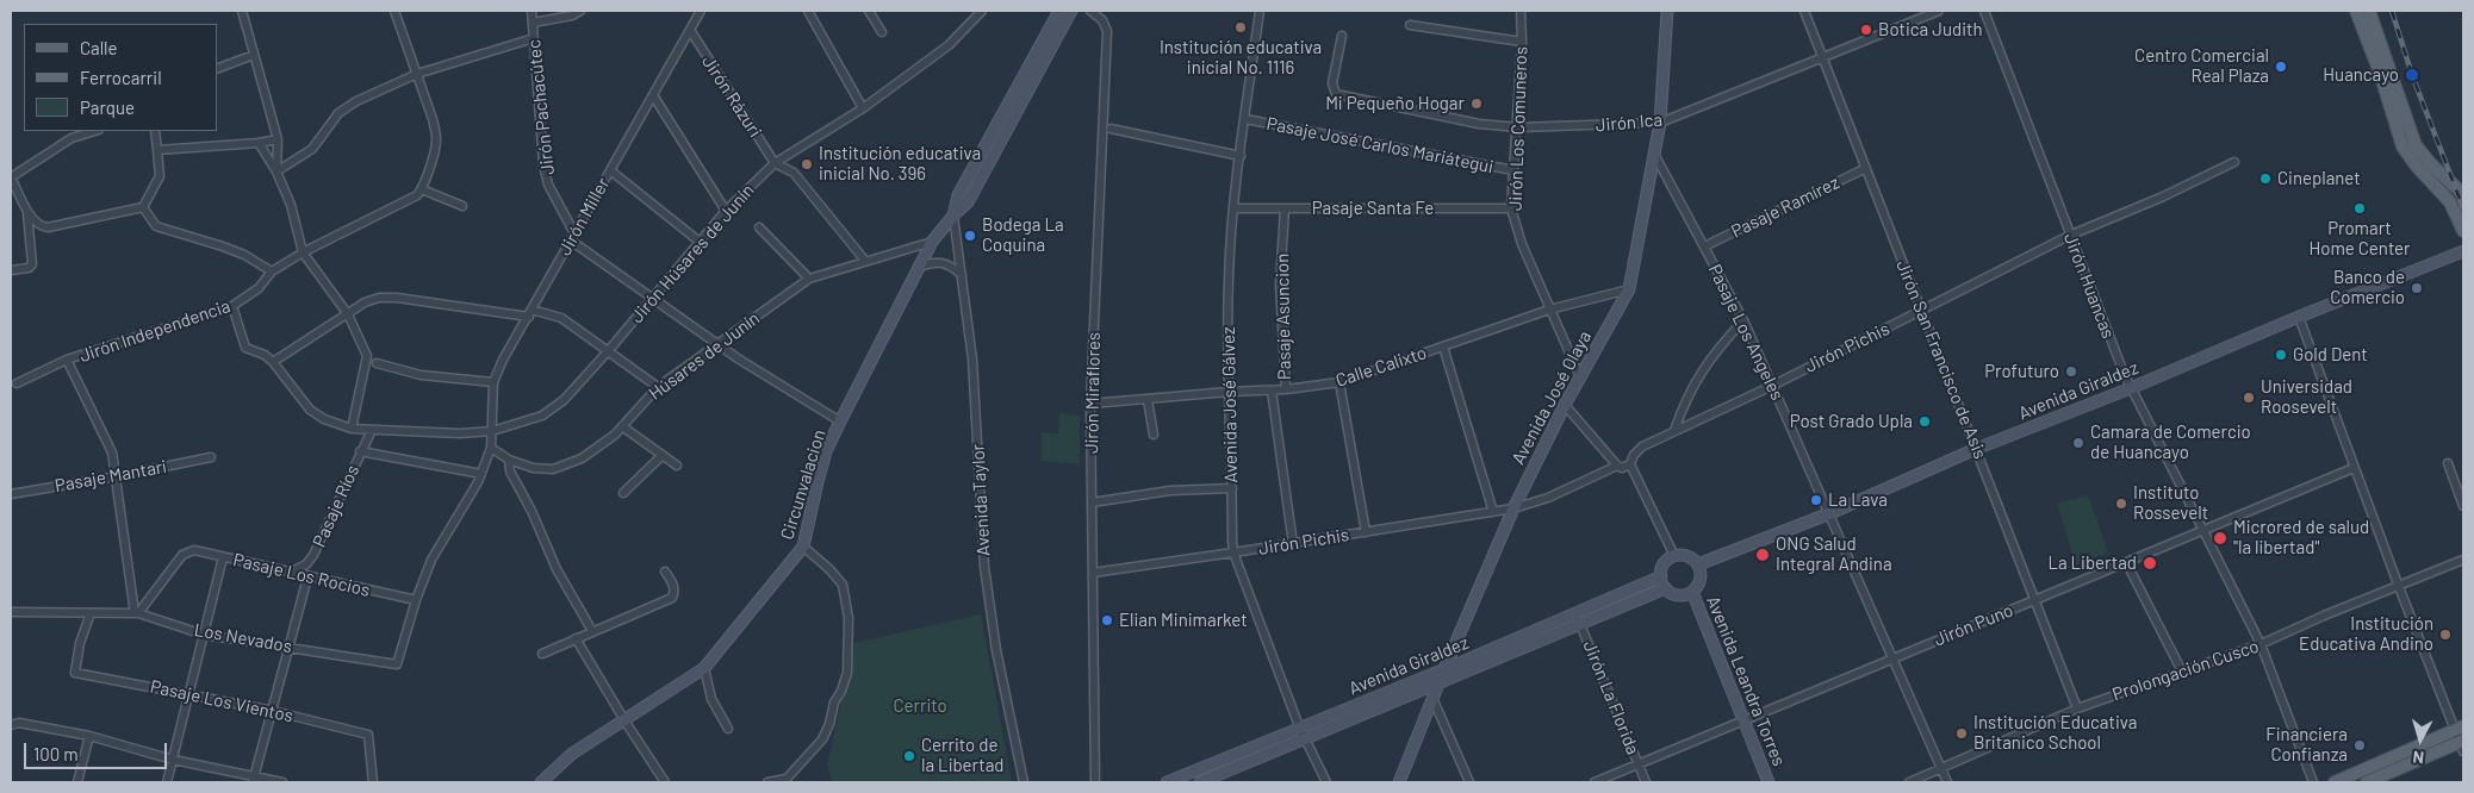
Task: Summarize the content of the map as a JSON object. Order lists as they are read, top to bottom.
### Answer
{
  "streets": {
    "street": [
      "Jirón Rázuri",
      "Jirón Pachacútec",
      "Jirón Ica",
      "Jirón Los Comuneros",
      "Pasaje José Carlos Mariátegui",
      "Pasaje Ramírez",
      "Pasaje Santa Fe",
      "Jirón Miller",
      "Jirón Húsares de Junín",
      "Jirón Huancas",
      "Pasaje Asuncion",
      "Jirón Independencia",
      "Pasaje Los Angeles",
      "Jirón Pichis",
      "Húsares de Junín",
      "Jirón San Francisco de Asis",
      "Calle Calixto",
      "Avenida Giraldez",
      "Jirón Miraflores",
      "Avenida José Olaya",
      "Avenida José Gálvez",
      "Pasaje Mantari",
      "Circunvalacion",
      "Avenida Taylor",
      "Pasaje Ríos",
      "Pasaje Los Rocios",
      "Jirón Puno",
      "Los Nevados",
      "Prolongación Cusco",
      "Avenida Leandra Torres",
      "Jirón La Florida",
      "Pasaje Los Vientos"
    ]
  },
  "crossings": [
    ["Jirón Rázuri", "Jirón Miller"],
    ["Jirón Rázuri", "Jirón Húsares de Junín"],
    ["Jirón Pachacútec", "Jirón Miller"],
    ["Jirón Ica", "Jirón Los Comuneros"],
    ["Jirón Ica", "Jirón San Francisco de Asis"],
    ["Jirón Ica", "Avenida José Olaya"],
    ["Jirón Los Comuneros", "Pasaje José Carlos Mariátegui"],
    ["Jirón Los Comuneros", "Pasaje Santa Fe"],
    ["Jirón Los Comuneros", "Calle Calixto"],
    ["Jirón Los Comuneros", "Avenida José Olaya"],
    ["Pasaje José Carlos Mariátegui", "Avenida José Gálvez"],
    ["Pasaje Ramírez", "Pasaje Los Angeles"],
    ["Pasaje Ramírez", "Jirón San Francisco de Asis"],
    ["Pasaje Santa Fe", "Pasaje Asuncion"],
    ["Pasaje Santa Fe", "Avenida José Gálvez"],
    ["Jirón Miller", "Jirón Húsares de Junín"],
    ["Jirón Húsares de Junín", "Pasaje Ríos"],
    ["Jirón Huancas", "Jirón Pichis"],
    ["Jirón Huancas", "Avenida Giraldez"],
    ["Jirón Huancas", "Jirón Puno"],
    ["Jirón Huancas", "Prolongación Cusco"],
    ["Pasaje Asuncion", "Calle Calixto"],
    ["Pasaje Los Angeles", "Jirón Pichis"],
    ["Pasaje Los Angeles", "Avenida Giraldez"],
    ["Pasaje Los Angeles", "Avenida José Olaya"],
    ["Pasaje Los Angeles", "Jirón Puno"],
    ["Pasaje Los Angeles", "Prolongación Cusco"],
    ["Jirón Pichis", "Jirón San Francisco de Asis"],
    ["Jirón Pichis", "Jirón Miraflores"],
    ["Jirón Pichis", "Avenida José Olaya"],
    ["Jirón Pichis", "Avenida José Gálvez"],
    ["Húsares de Junín", "Circunvalacion"],
    ["Jirón San Francisco de Asis", "Avenida Giraldez"],
    ["Jirón San Francisco de Asis", "Jirón Puno"],
    ["Jirón San Francisco de Asis", "Prolongación Cusco"],
    ["Calle Calixto", "Jirón Miraflores"],
    ["Calle Calixto", "Avenida José Olaya"],
    ["Calle Calixto", "Avenida José Gálvez"],
    ["Avenida Giraldez", "Avenida José Olaya"],
    ["Avenida Giraldez", "Avenida José Gálvez"],
    ["Avenida Giraldez", "Avenida Leandra Torres"],
    ["Avenida Giraldez", "Jirón La Florida"],
    ["Circunvalacion", "Avenida Taylor"],
    ["Pasaje Ríos", "Pasaje Los Rocios"],
    ["Pasaje Los Rocios", "Los Nevados"],
    ["Jirón Puno", "Avenida Leandra Torres"],
    ["Jirón Puno", "Jirón La Florida"],
    ["Los Nevados", "Pasaje Los Vientos"]
  ],
  "parks": ["Cerrito"],
  "places": [
    "Institución educativa inicial No. 1116",
    "Botica Judith",
    "Centro Comercial Real Plaza",
    "Huancayo",
    "Mi Pequeño Hogar",
    "Institución educativa inicial No. 396",
    "Cineplanet",
    "Promart Home Center",
    "Bodega La Coquina",
    "Banco de Comercio",
    "Gold Dent",
    "Profuturo",
    "Universidad Roosevelt",
    "Post Grado Upla",
    "Camara de Comercio de Huancayo",
    "La Lava",
    "Instituto Rossevelt",
    "Microred de salud \"la libertad\"",
    "ONG Salud Integral Andina",
    "La Libertad",
    "Elian Minimarket",
    "Institución Educativa Andino",
    "Institución Educativa Britanico School",
    "Financiera Confianza",
    "Cerrito de la Libertad"
  ],
  "legend": ["Calle", "Ferrocarril", "Parque"],
  "scale_bar": "100 m",
  "north": "bottom"
}
